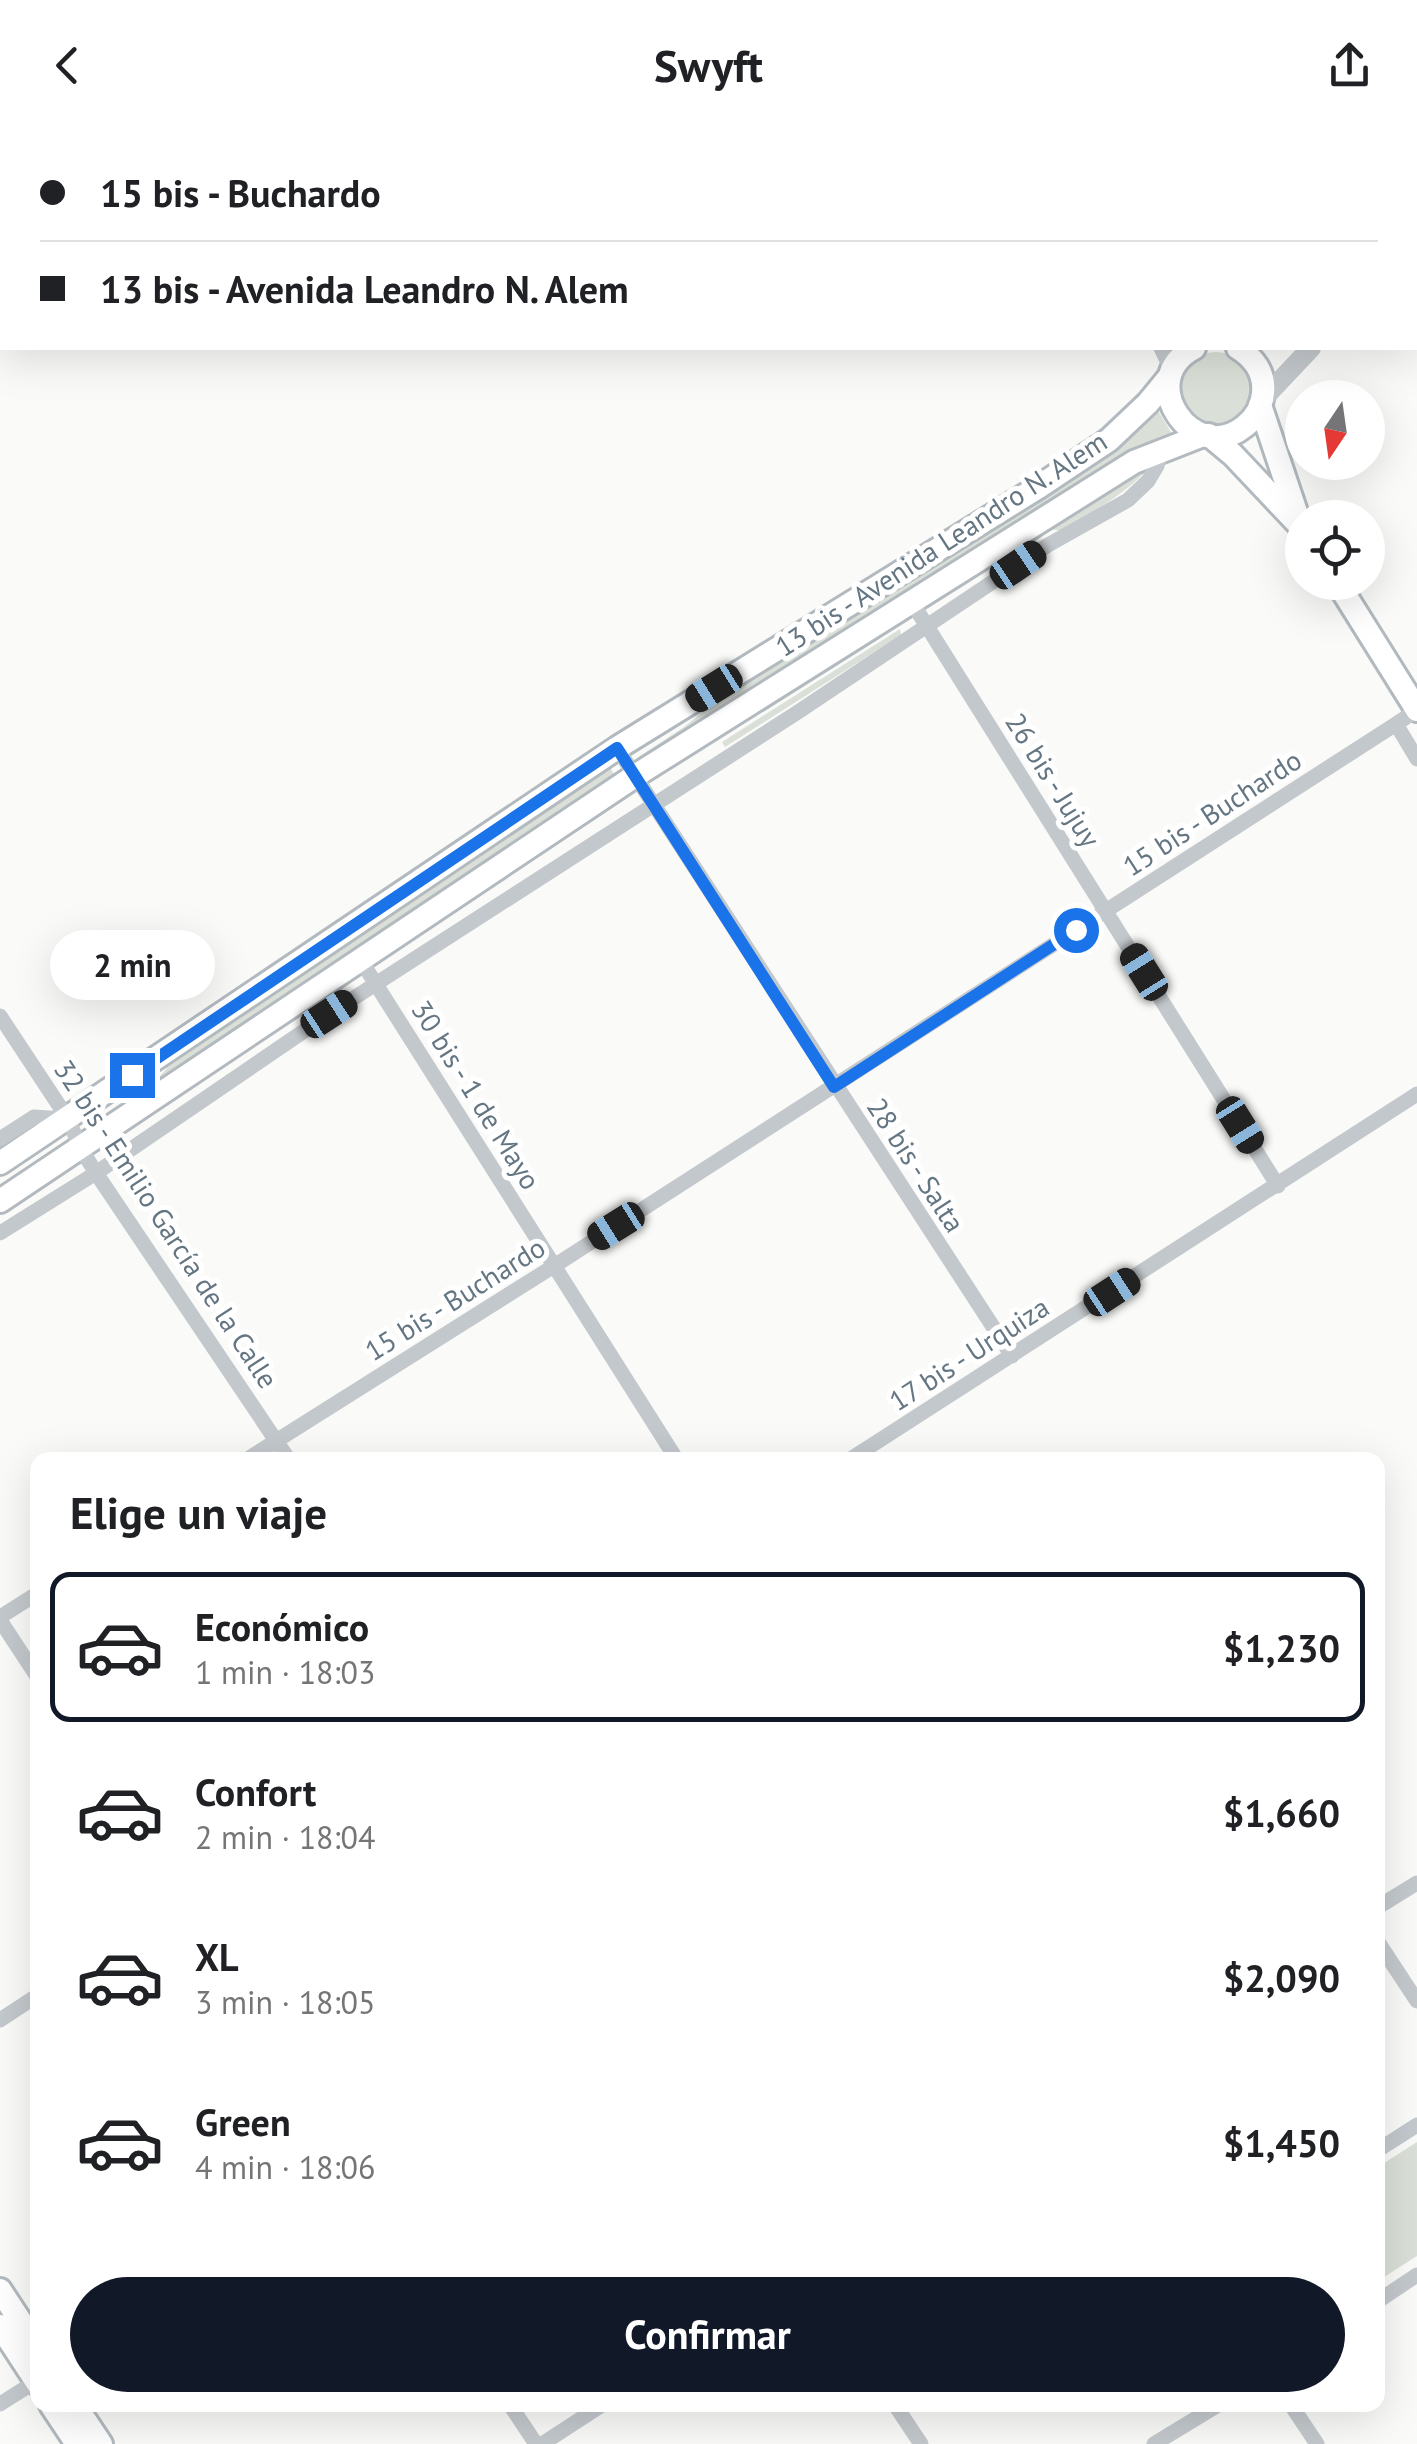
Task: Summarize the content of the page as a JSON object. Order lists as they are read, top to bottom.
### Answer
{
  "streets": {
    "main road": ["13 bis - Avenida Leandro N. Alem"],
    "street": [
      "26 bis - Jujuy",
      "15 bis - Buchardo",
      "30 bis - 1 de Mayo",
      "28 bis - Salta",
      "32 bis - Emilio García de la Calle",
      "17 bis - Urquiza"
    ]
  },
  "crossings": [
    ["13 bis - Avenida Leandro N. Alem", "26 bis - Jujuy"],
    ["13 bis - Avenida Leandro N. Alem", "30 bis - 1 de Mayo"],
    ["13 bis - Avenida Leandro N. Alem", "28 bis - Salta"],
    ["13 bis - Avenida Leandro N. Alem", "32 bis - Emilio García de la Calle"],
    ["26 bis - Jujuy", "15 bis - Buchardo"],
    ["26 bis - Jujuy", "17 bis - Urquiza"],
    ["15 bis - Buchardo", "30 bis - 1 de Mayo"],
    ["15 bis - Buchardo", "28 bis - Salta"],
    ["15 bis - Buchardo", "32 bis - Emilio García de la Calle"],
    ["28 bis - Salta", "17 bis - Urquiza"]
  ],
  "north": "bottom",
  "page": {
    "header": "Swyft",
    "banner": ["15 bis - Buchardo", "13 bis - Avenida Leandro N. Alem"],
    "bubble": "2 min",
    "heading": "Elige un viaje",
    "list": [
      {
        "name": "Económico",
        "note": "1 min · 18:03",
        "value": "$1,230"
      },
      {
        "name": "Confort",
        "note": "2 min · 18:04",
        "value": "$1,660"
      },
      {
        "name": "XL",
        "note": "3 min · 18:05",
        "value": "$2,090"
      },
      {
        "name": "Green",
        "note": "4 min · 18:06",
        "value": "$1,450"
      }
    ],
    "buttons": "Confirmar"
  }
}
